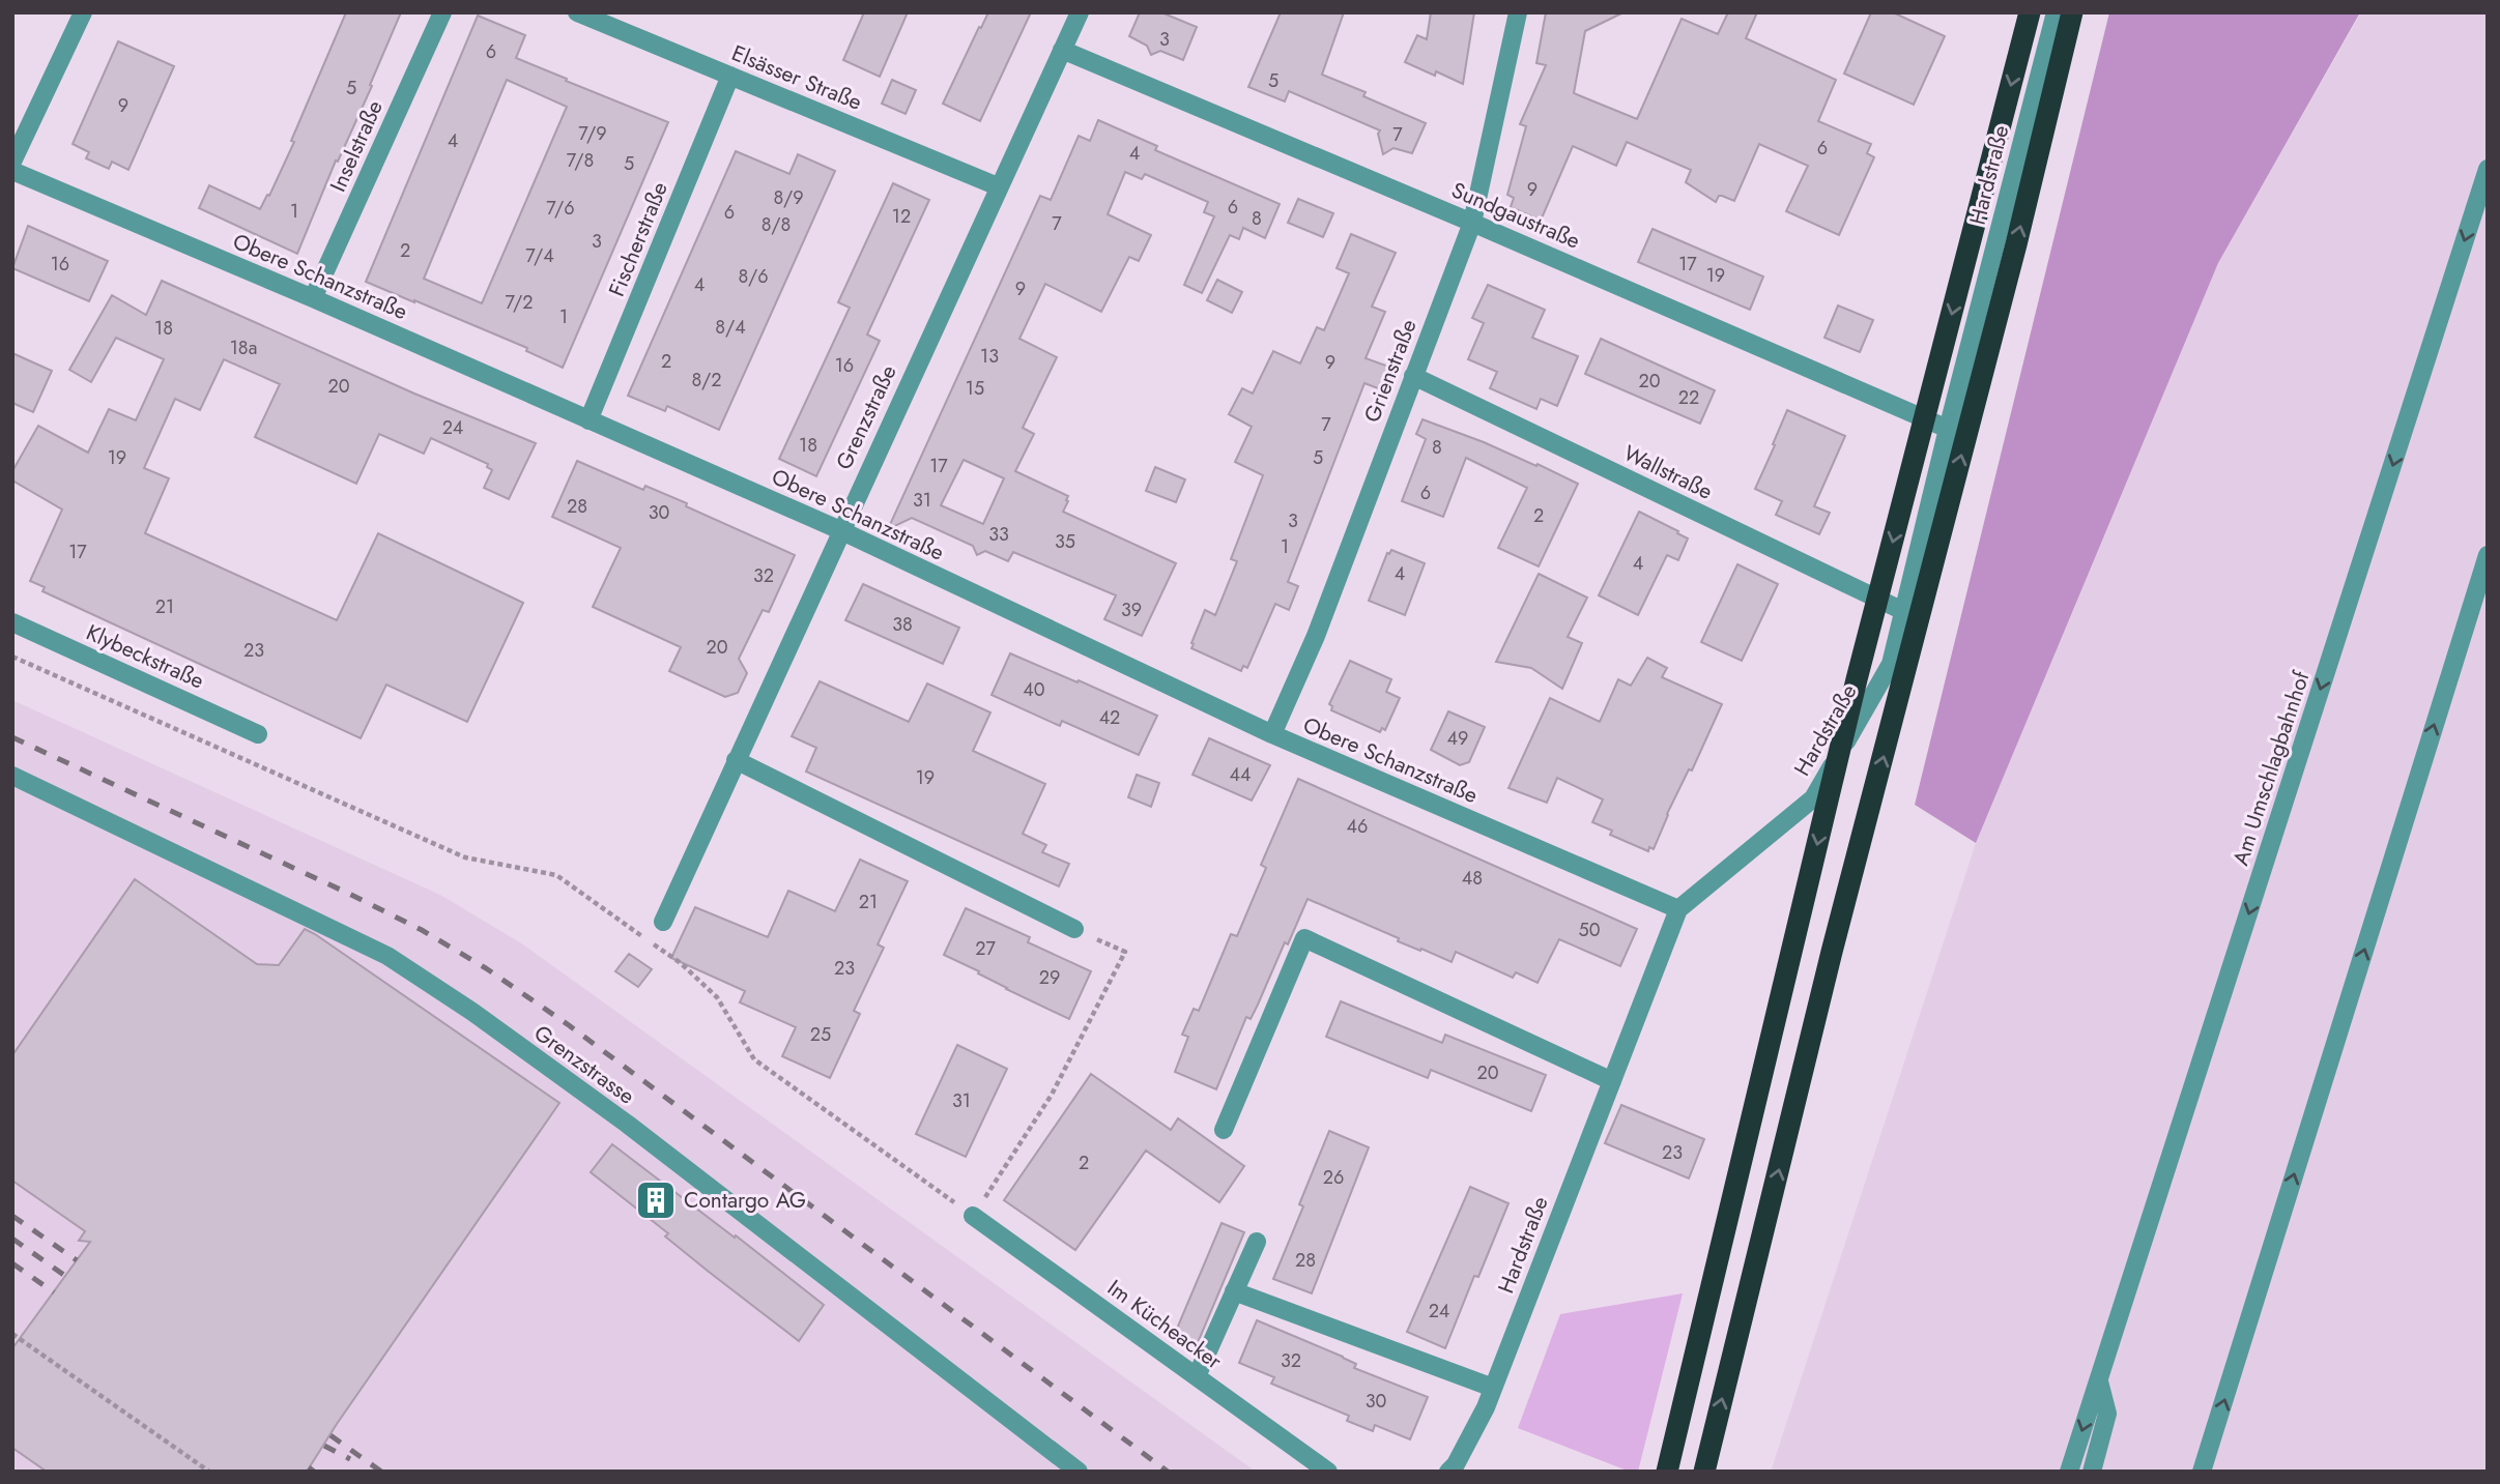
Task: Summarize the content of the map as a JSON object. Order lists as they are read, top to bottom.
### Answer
{
  "streets": {
    "street": [
      "Elsässer Straße",
      "Inselstraße",
      "Hardstraße",
      "Sundgaustraße",
      "Fischerstraße",
      "Obere Schanzstraße",
      "Grienstraße",
      "Grenzstraße",
      "Wallstraße",
      "Klybeckstraße",
      "Am Umschlagbahnhof",
      "Grenzstrasse",
      "Im Kücheacker"
    ]
  },
  "crossings": [
    ["Elsässer Straße", "Fischerstraße"],
    ["Elsässer Straße", "Grenzstraße"],
    ["Inselstraße", "Obere Schanzstraße"],
    ["Hardstraße", "Sundgaustraße"],
    ["Hardstraße", "Obere Schanzstraße"],
    ["Hardstraße", "Wallstraße"],
    ["Sundgaustraße", "Grienstraße"],
    ["Sundgaustraße", "Grenzstraße"],
    ["Fischerstraße", "Obere Schanzstraße"],
    ["Obere Schanzstraße", "Grienstraße"],
    ["Obere Schanzstraße", "Grenzstraße"],
    ["Grienstraße", "Wallstraße"]
  ],
  "places": {
    "building": ["Contargo AG"]
  },
  "house_numbers": [
    "3",
    "6",
    "5",
    "5",
    "9",
    "7/9",
    "7",
    "4",
    "6",
    "4",
    "7/8",
    "5",
    "9",
    "8/9",
    "6",
    "7/6",
    "1",
    "6",
    "12",
    "8",
    "7",
    "8/8",
    "3",
    "2",
    "7/4",
    "16",
    "17",
    "19",
    "8/6",
    "4",
    "9",
    "7/2",
    "1",
    "8/4",
    "18",
    "18a",
    "13",
    "2",
    "9",
    "16",
    "8/2",
    "20",
    "20",
    "15",
    "22",
    "7",
    "24",
    "18",
    "8",
    "19",
    "5",
    "17",
    "6",
    "31",
    "28",
    "30",
    "2",
    "3",
    "33",
    "35",
    "1",
    "17",
    "4",
    "4",
    "32",
    "21",
    "39",
    "38",
    "20",
    "23",
    "40",
    "42",
    "49",
    "44",
    "19",
    "46",
    "48",
    "21",
    "50",
    "27",
    "23",
    "29",
    "25",
    "20",
    "31",
    "23",
    "2",
    "26",
    "28",
    "24",
    "32",
    "30"
  ]
}
